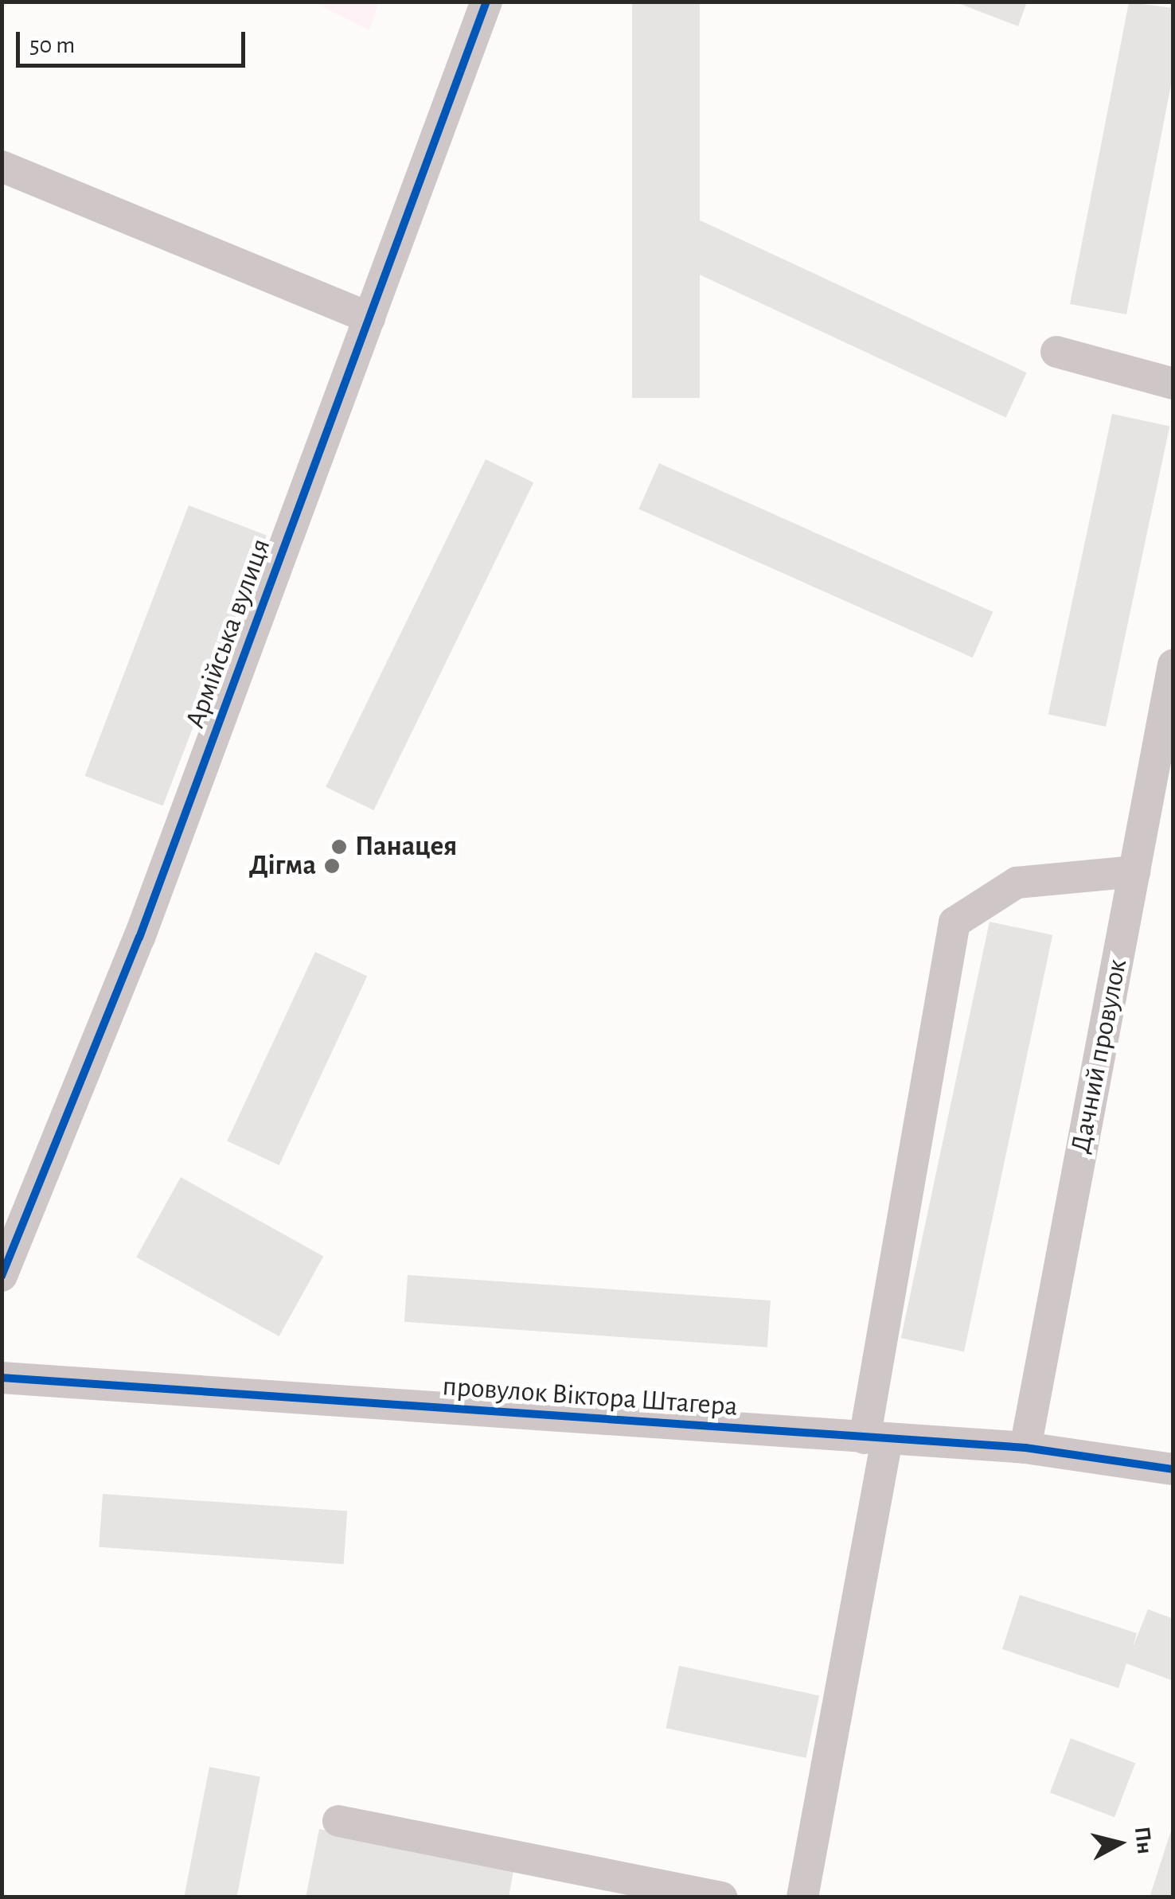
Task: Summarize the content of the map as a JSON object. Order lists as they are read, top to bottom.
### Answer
{
  "streets": {
    "street": ["Армійська вулиця", "Дачний провулок", "провулок Віктора Штагера"]
  },
  "crossings": [
    ["Дачний провулок", "провулок Віктора Штагера"]
  ],
  "places": ["Панацея", "Дігма"],
  "scale_bar": "50 m",
  "north": "right"
}
